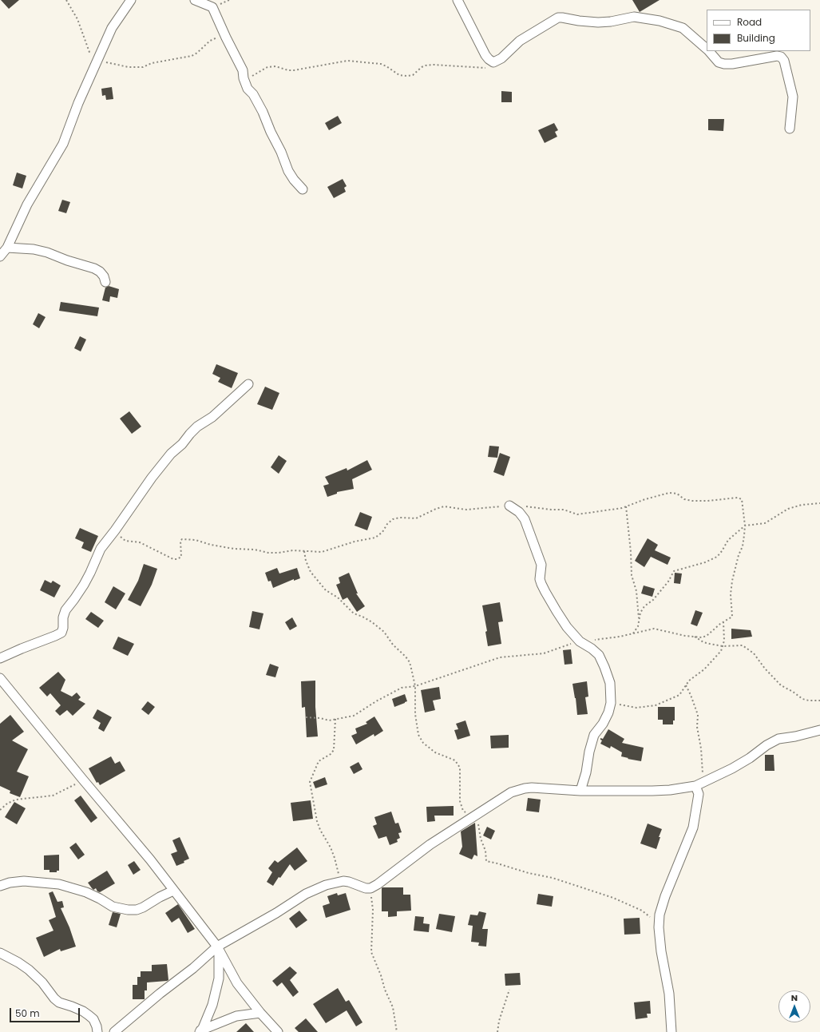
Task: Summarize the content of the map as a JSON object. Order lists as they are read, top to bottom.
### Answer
{
  "legend": ["Road", "Building"],
  "scale_bar": "50 m",
  "north": "top"
}
